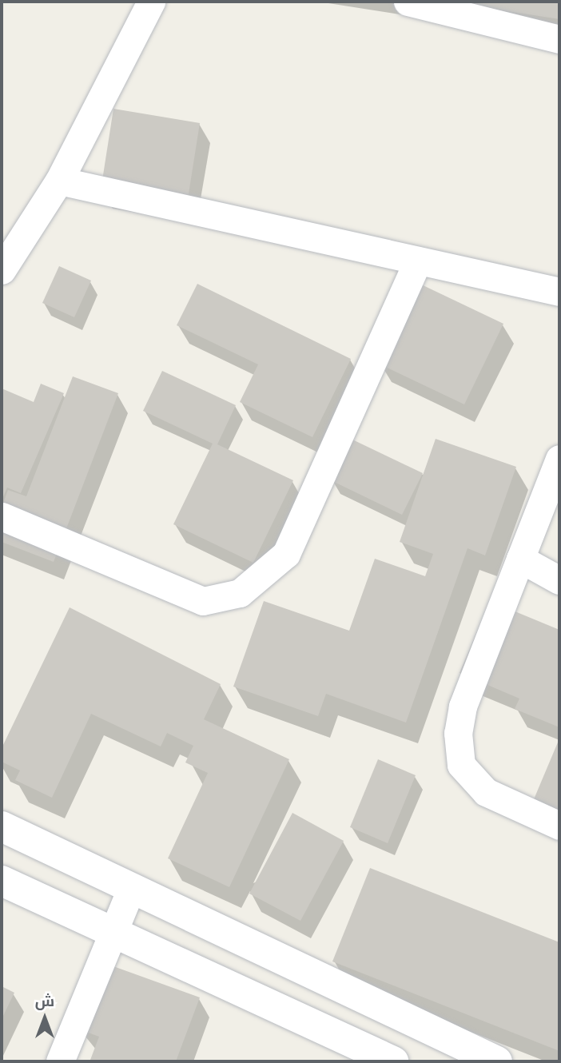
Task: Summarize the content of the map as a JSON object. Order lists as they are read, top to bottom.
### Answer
{
  "north": "top"
}
